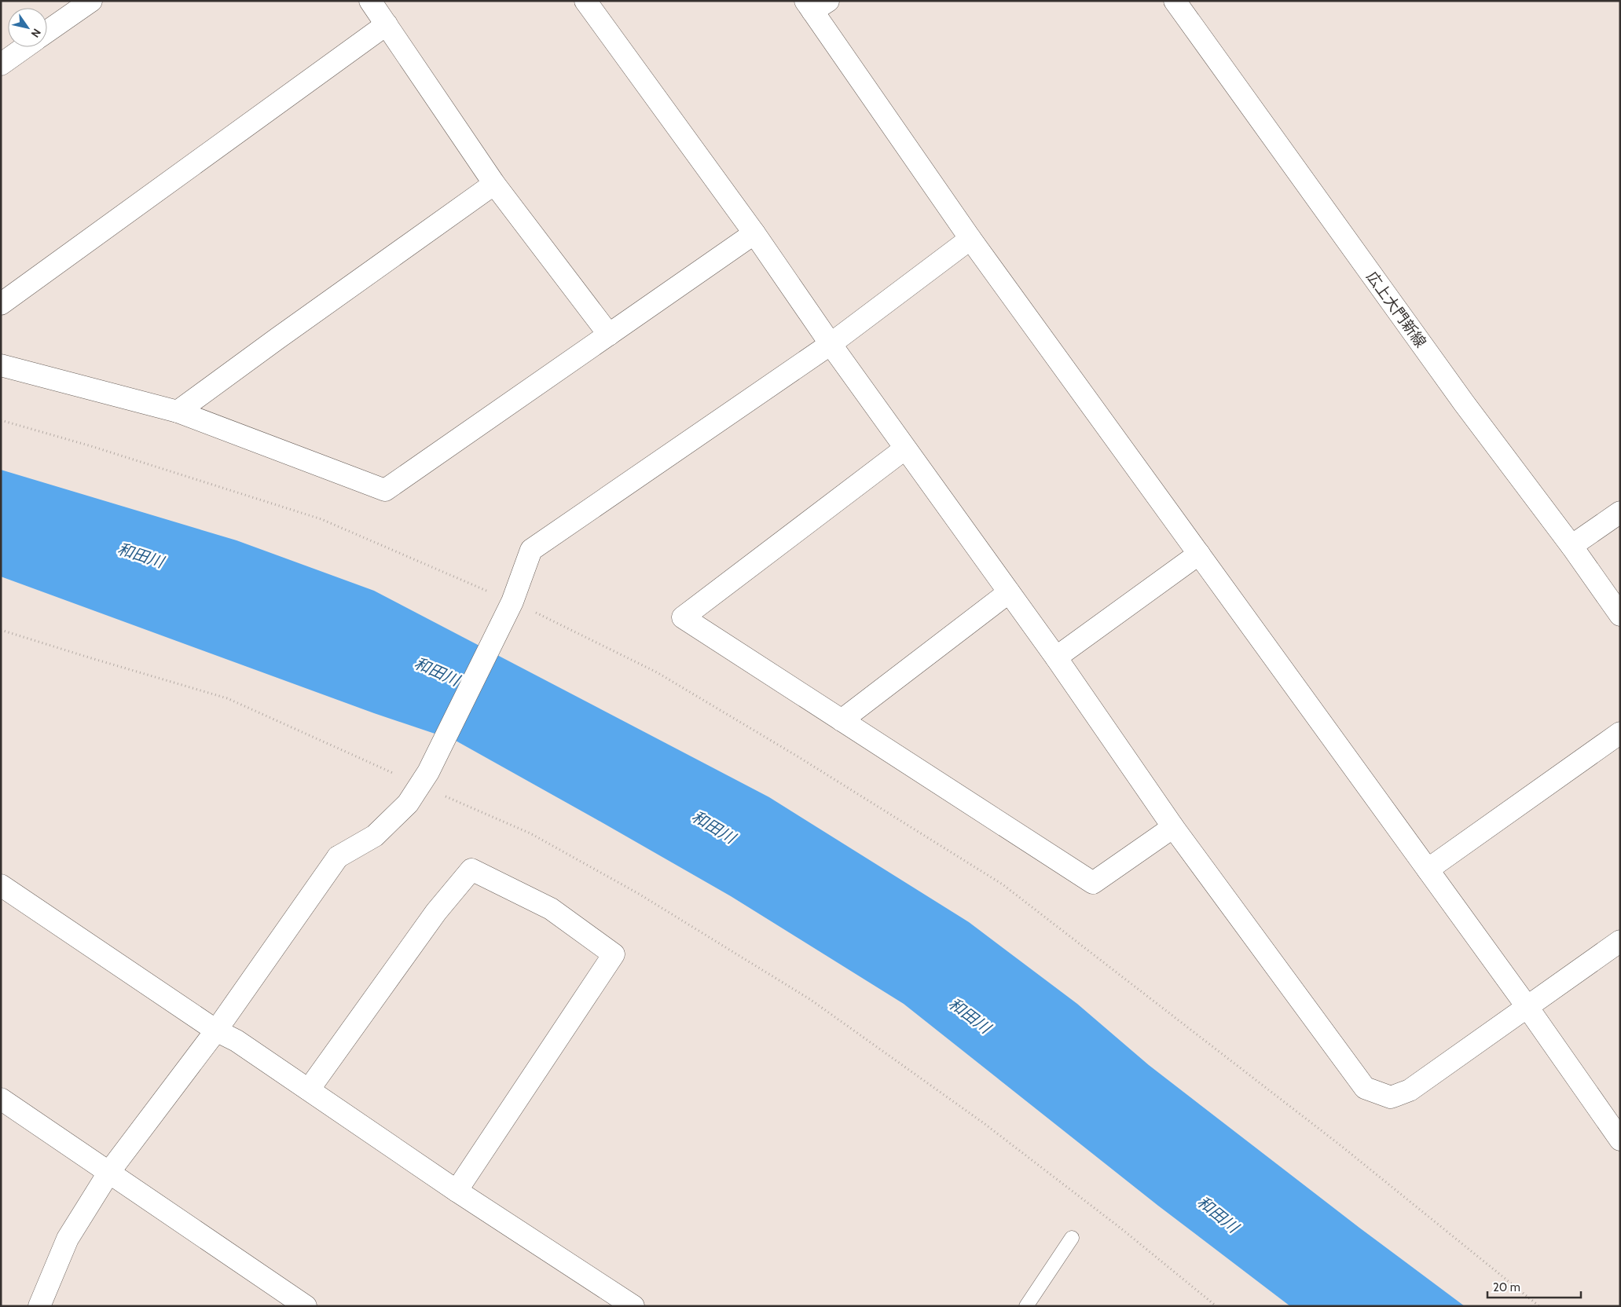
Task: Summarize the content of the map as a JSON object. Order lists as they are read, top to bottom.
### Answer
{
  "streets": {
    "street": ["広上大門新線"]
  },
  "water": ["和田川"],
  "scale_bar": "20 m",
  "north": "bottom right"
}
